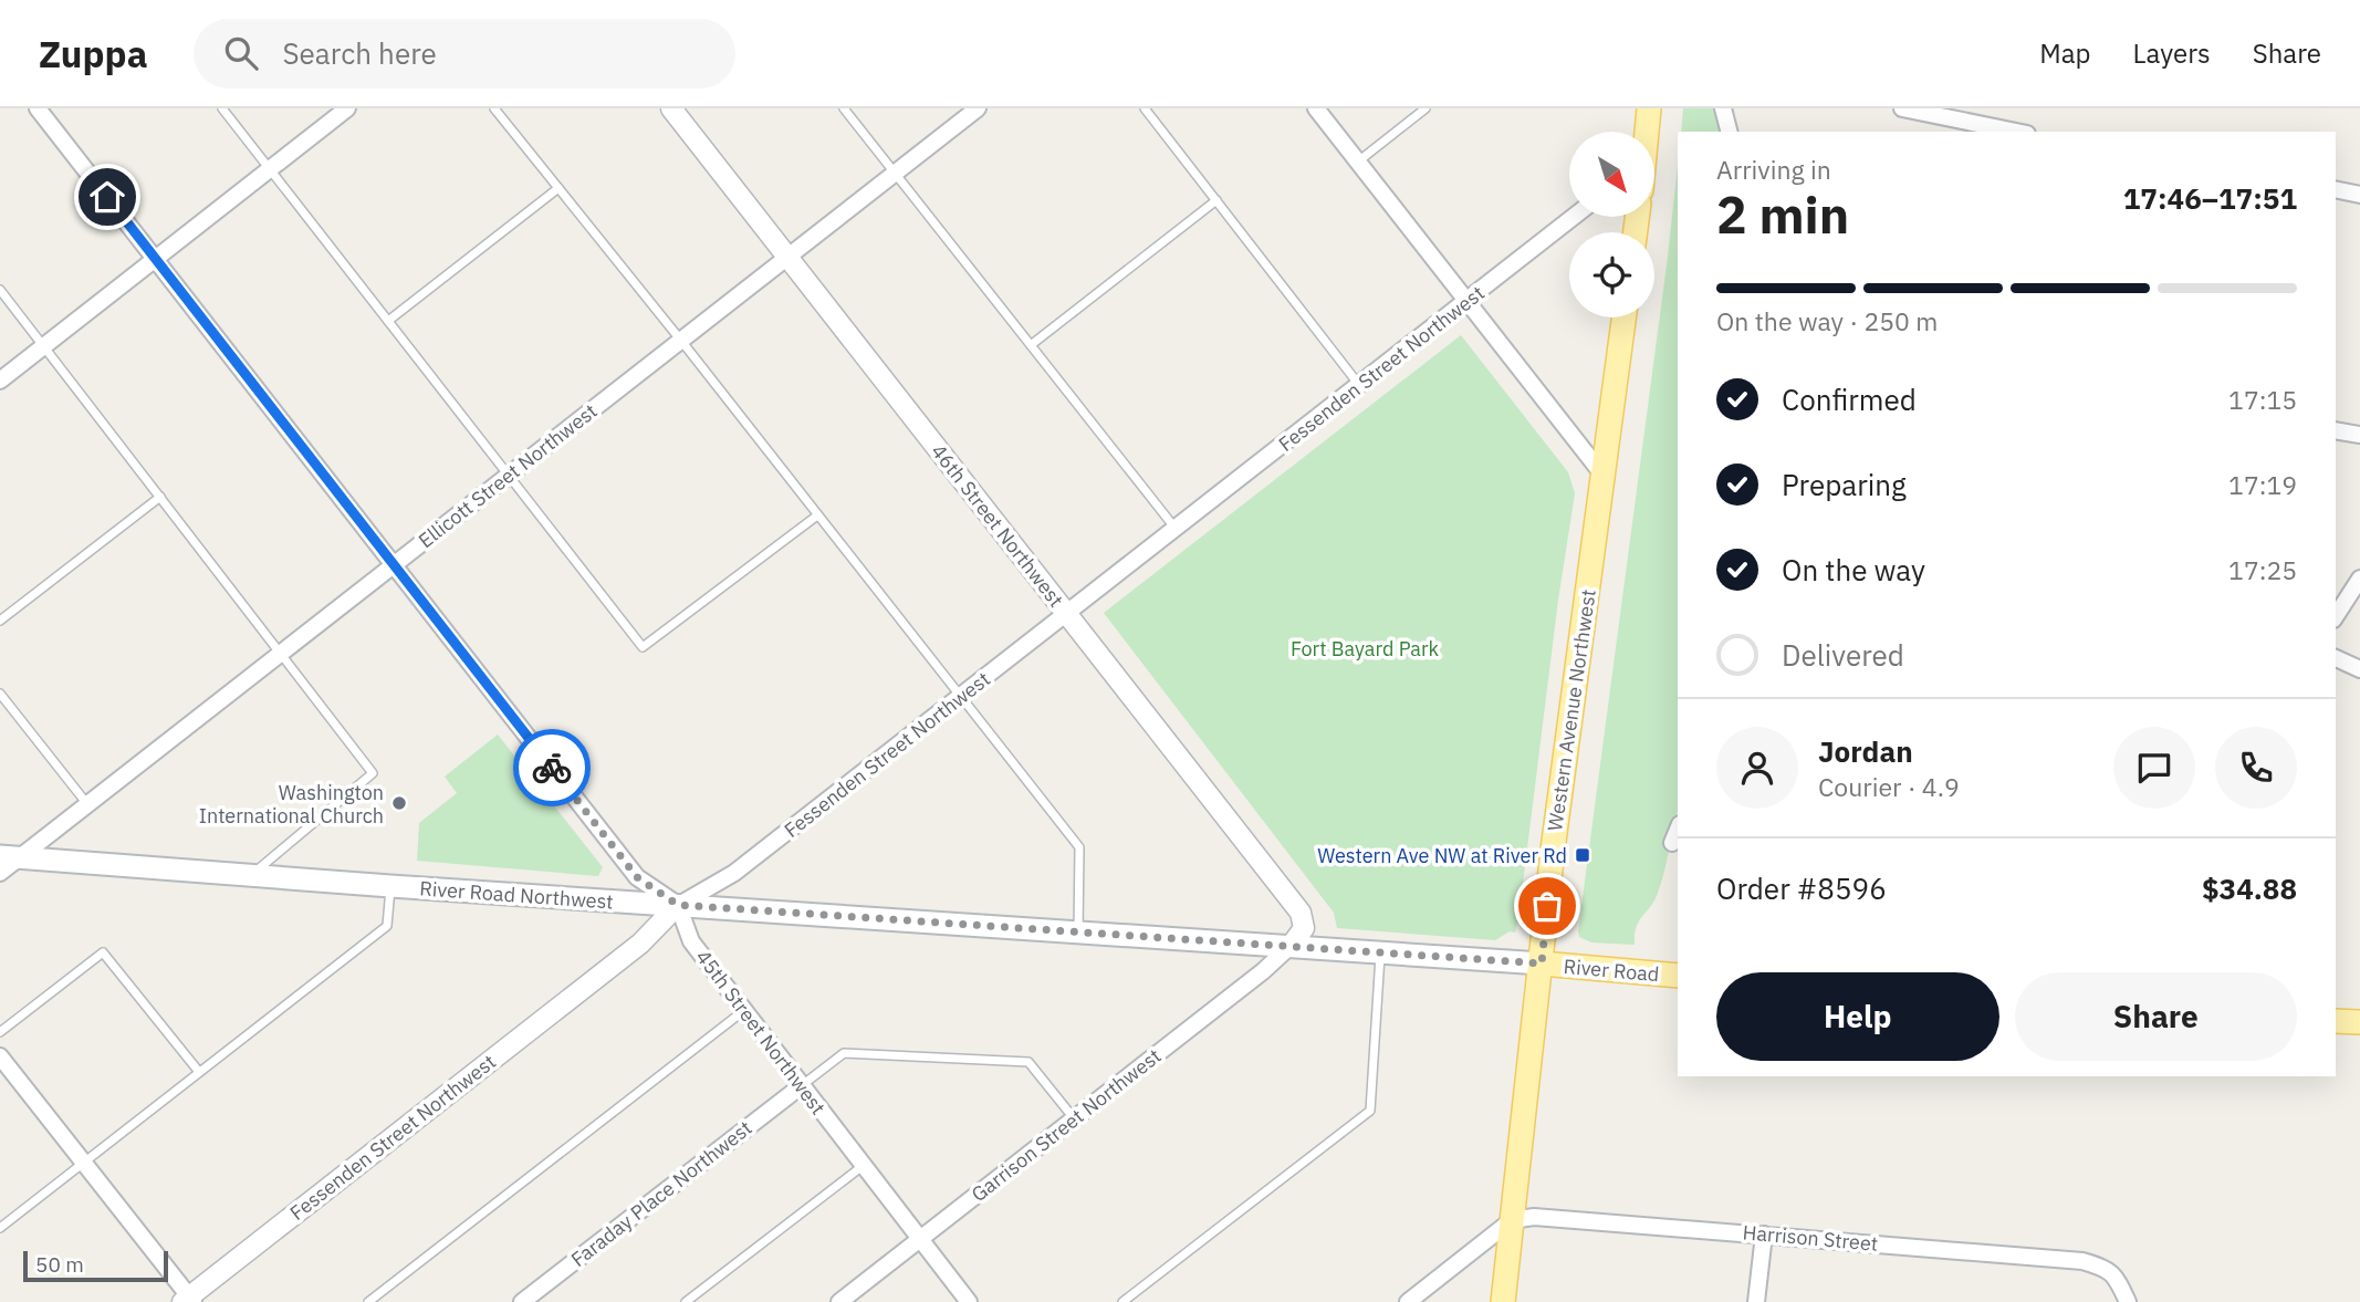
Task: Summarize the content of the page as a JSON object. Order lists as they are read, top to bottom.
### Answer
{
  "streets": {
    "main road": ["Western Avenue Northwest", "River Road Northwest", "River Road"],
    "street": [
      "Fessenden Street Northwest",
      "Ellicott Street Northwest",
      "46th Street Northwest",
      "45th Street Northwest",
      "Garrison Street Northwest",
      "Faraday Place Northwest",
      "Harrison Street"
    ]
  },
  "crossings": [
    ["Fessenden Street Northwest", "46th Street Northwest"],
    ["Fessenden Street Northwest", "River Road Northwest"],
    ["Fessenden Street Northwest", "45th Street Northwest"],
    ["Ellicott Street Northwest", "46th Street Northwest"],
    ["Ellicott Street Northwest", "River Road Northwest"],
    ["46th Street Northwest", "River Road Northwest"],
    ["46th Street Northwest", "Garrison Street Northwest"],
    ["Western Avenue Northwest", "River Road Northwest"],
    ["Western Avenue Northwest", "River Road"],
    ["Western Avenue Northwest", "Harrison Street"],
    ["River Road Northwest", "River Road"],
    ["River Road Northwest", "45th Street Northwest"],
    ["River Road Northwest", "Garrison Street Northwest"],
    ["45th Street Northwest", "Garrison Street Northwest"],
    ["45th Street Northwest", "Faraday Place Northwest"]
  ],
  "parks": ["Fort Bayard Park"],
  "places": {
    "other": ["Washington International Church"],
    "transit": ["Western Ave NW at River Rd"]
  },
  "scale_bar": "50 m",
  "north": "bottom right",
  "page": {
    "header": "Zuppa",
    "search": "Search here",
    "nav": ["Map", "Layers", "Share"],
    "heading": ["2 min", "Arriving in", "17:46–17:51"],
    "panel": [
      "Jordan",
      "Courier · 4.9",
      "Order #8596",
      "$34.88"
    ],
    "bar": "On the way · 250 m",
    "list": [
      ["Confirmed", "17:15"],
      ["Preparing", "17:19"],
      ["On the way", "17:25"],
      "Delivered"
    ],
    "buttons": ["Help", "Share"],
    "scale": "50 m"
  }
}
